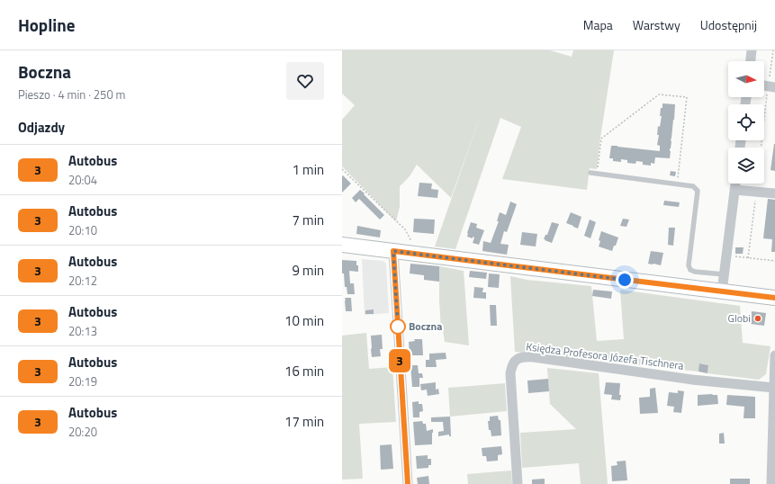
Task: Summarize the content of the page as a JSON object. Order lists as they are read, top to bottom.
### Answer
{
  "streets": {
    "street": ["Księdza Profesora Józefa Tischnera"]
  },
  "places": ["Globi", "Boczna"],
  "lines": ["bus line 3"],
  "north": "right",
  "page": {
    "header": "Hopline",
    "nav": ["Mapa", "Warstwy", "Udostępnij"],
    "heading": [
      ["Boczna", "Pieszo · 4 min · 250 m"],
      "Odjazdy"
    ],
    "on_map": "3",
    "list": [
      {
        "mark": "3",
        "name": "Autobus",
        "note": "20:04",
        "value": "1 min"
      },
      {
        "mark": "3",
        "name": "Autobus",
        "note": "20:10",
        "value": "7 min"
      },
      {
        "mark": "3",
        "name": "Autobus",
        "note": "20:12",
        "value": "9 min"
      },
      {
        "mark": "3",
        "name": "Autobus",
        "note": "20:13",
        "value": "10 min"
      },
      {
        "mark": "3",
        "name": "Autobus",
        "note": "20:19",
        "value": "16 min"
      },
      {
        "mark": "3",
        "name": "Autobus",
        "note": "20:20",
        "value": "17 min"
      }
    ]
  }
}
